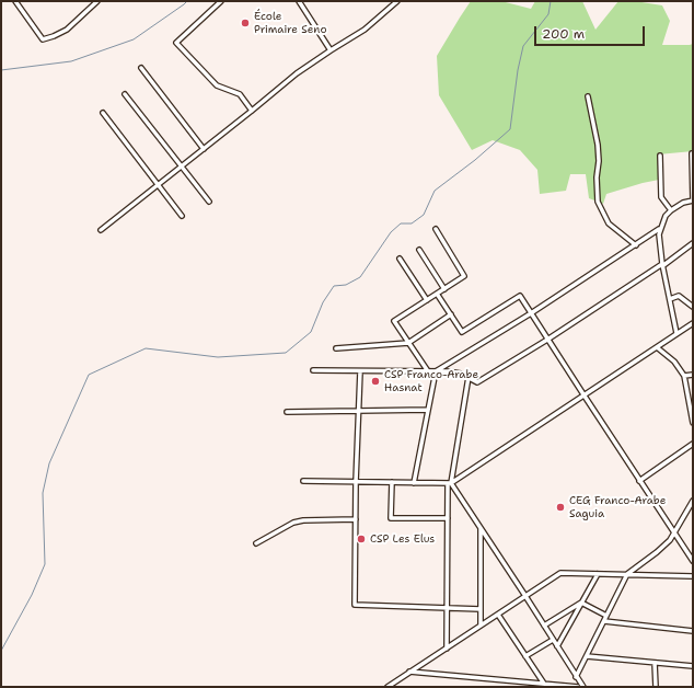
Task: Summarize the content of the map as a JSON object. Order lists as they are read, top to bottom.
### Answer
{
  "places": [
    "École Primaire Seno",
    "CSP Franco-Arabe Hasnat",
    "CEG Franco-Arabe Saguia",
    "CSP Les Elus"
  ],
  "scale_bar": "200 m"
}
